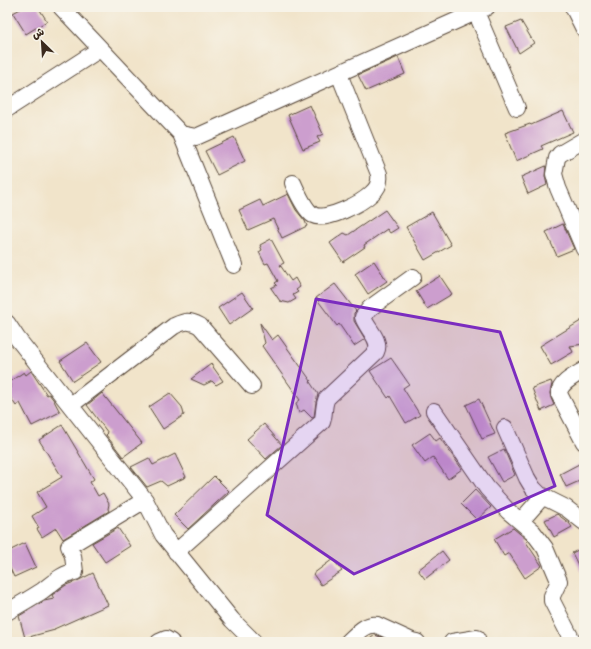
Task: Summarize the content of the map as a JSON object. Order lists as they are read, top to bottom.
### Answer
{
  "north": "top left"
}
